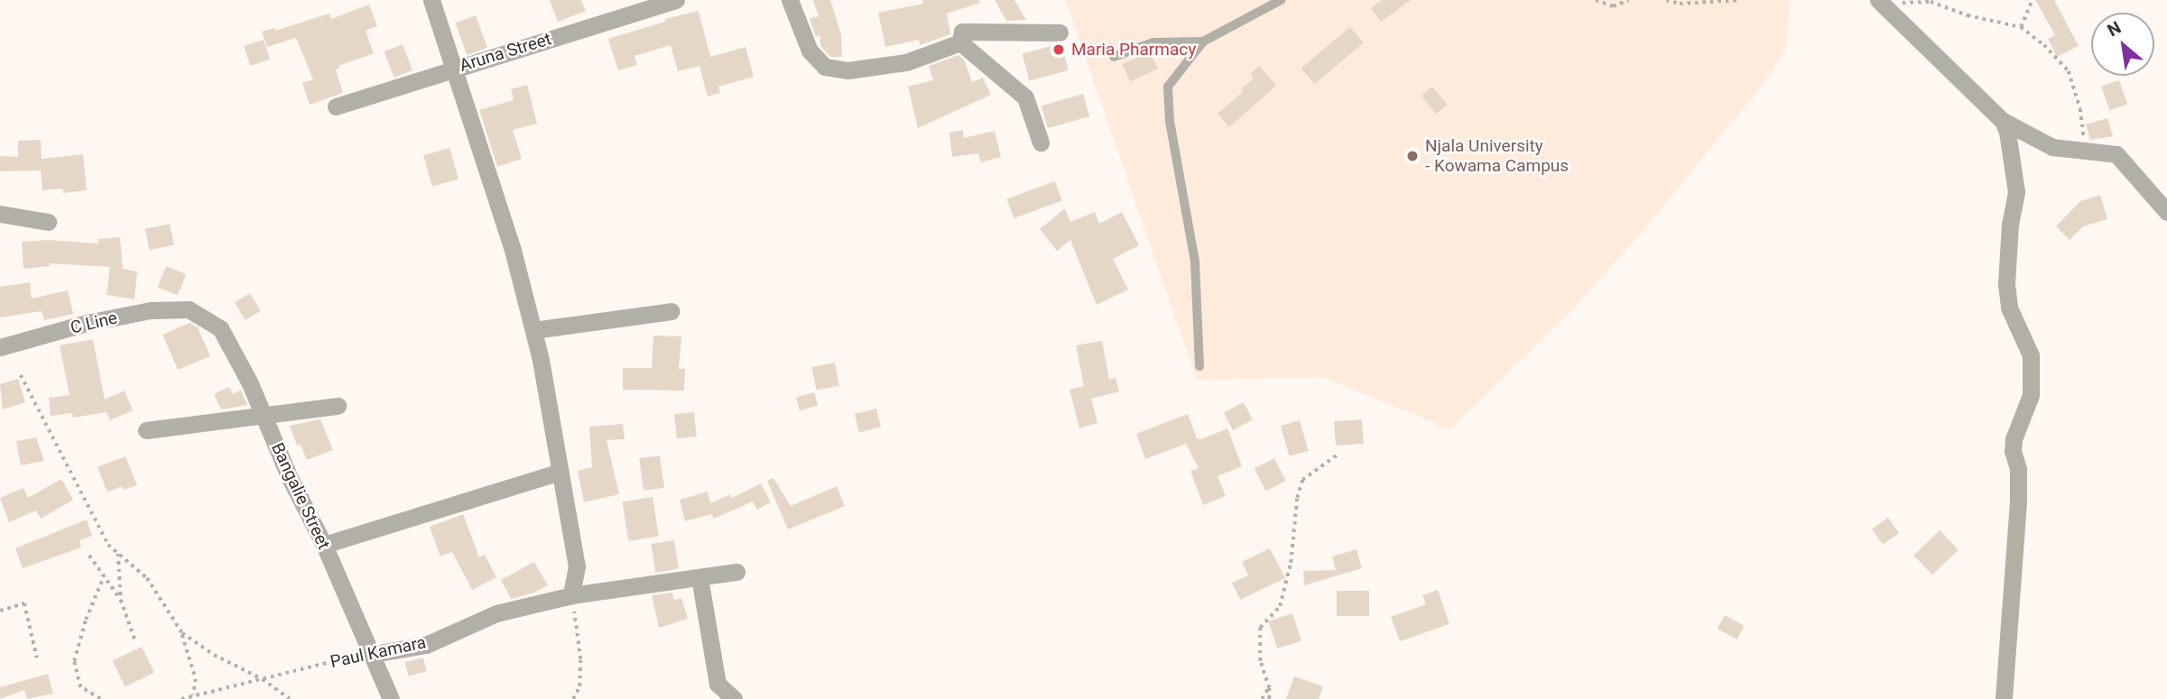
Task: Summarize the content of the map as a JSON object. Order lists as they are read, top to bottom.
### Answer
{
  "streets": {
    "street": [
      "Aruna Street",
      "C Line",
      "Bangalie Street",
      "Paul Kamara"
    ]
  },
  "crossings": [
    ["C Line", "Bangalie Street"],
    ["Bangalie Street", "Paul Kamara"]
  ],
  "places": ["Maria Pharmacy", "Njala University - Kowama Campus"],
  "north": "top left"
}
